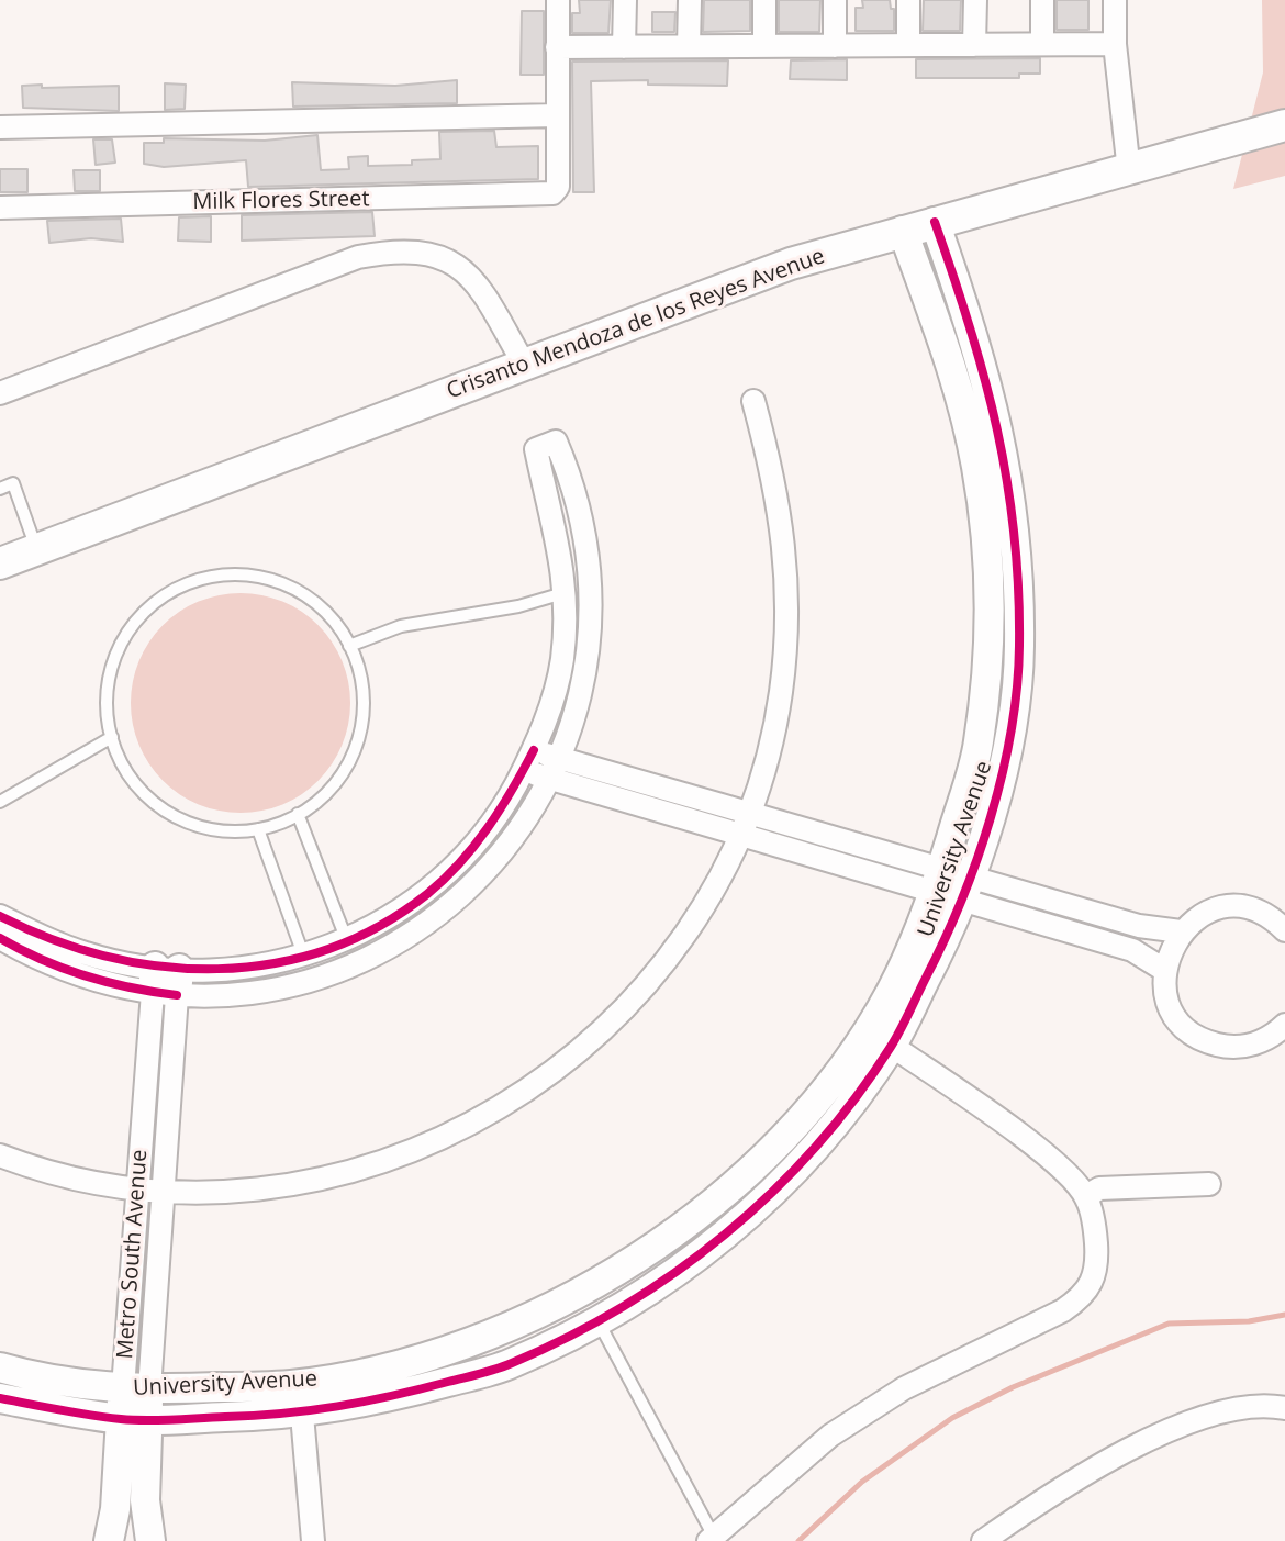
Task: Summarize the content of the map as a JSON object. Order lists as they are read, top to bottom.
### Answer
{
  "streets": {
    "main road": ["Crisanto Mendoza de los Reyes Avenue"],
    "street": ["Milk Flores Street", "University Avenue", "Metro South Avenue"]
  },
  "crossings": [
    ["Crisanto Mendoza de los Reyes Avenue", "University Avenue"],
    ["University Avenue", "Metro South Avenue"]
  ]
}
